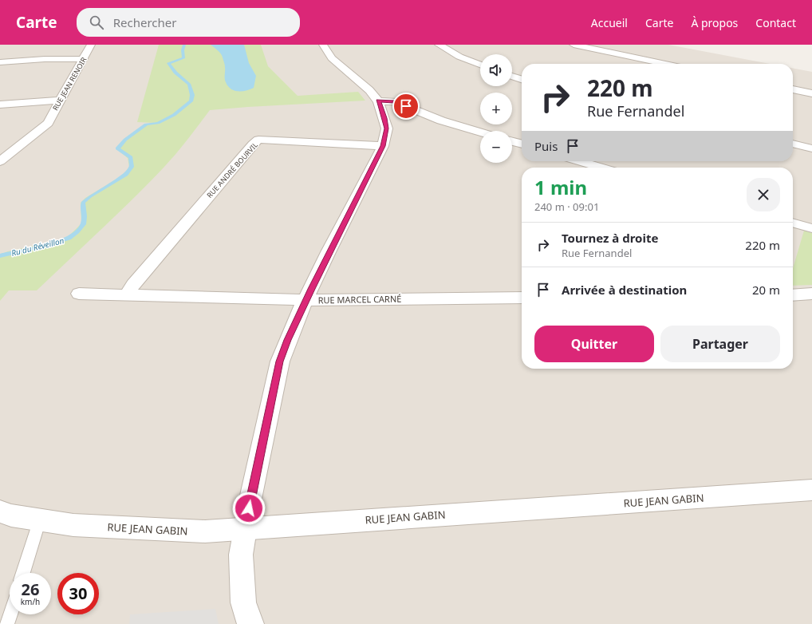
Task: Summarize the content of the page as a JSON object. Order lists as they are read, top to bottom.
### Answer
{
  "streets": {
    "street": [
      "RUE JEAN RENOIR",
      "RUE ANDRÉ BOURVIL",
      "RUE MARCEL CARNÉ",
      "RUE JEAN GABIN"
    ]
  },
  "crossings": [
    ["RUE ANDRÉ BOURVIL", "RUE MARCEL CARNÉ"]
  ],
  "water": ["Ru du Réveillon"],
  "page": {
    "header": "Carte",
    "search": "Rechercher",
    "nav": [
      "Accueil",
      "Carte",
      "À propos",
      "Contact"
    ],
    "map_buttons": ["+", "−"],
    "turn": ["220 m", "Rue Fernandel"],
    "then": "Puis",
    "heading": ["1 min", "240 m · 09:01"],
    "list": [
      {
        "name": "Tournez à droite",
        "note": "Rue Fernandel",
        "value": "220 m"
      },
      {
        "name": "Arrivée à destination",
        "value": "20 m"
      }
    ],
    "buttons": ["Quitter", "Partager"],
    "speed": "26 km/h",
    "limit": "30"
  }
}
